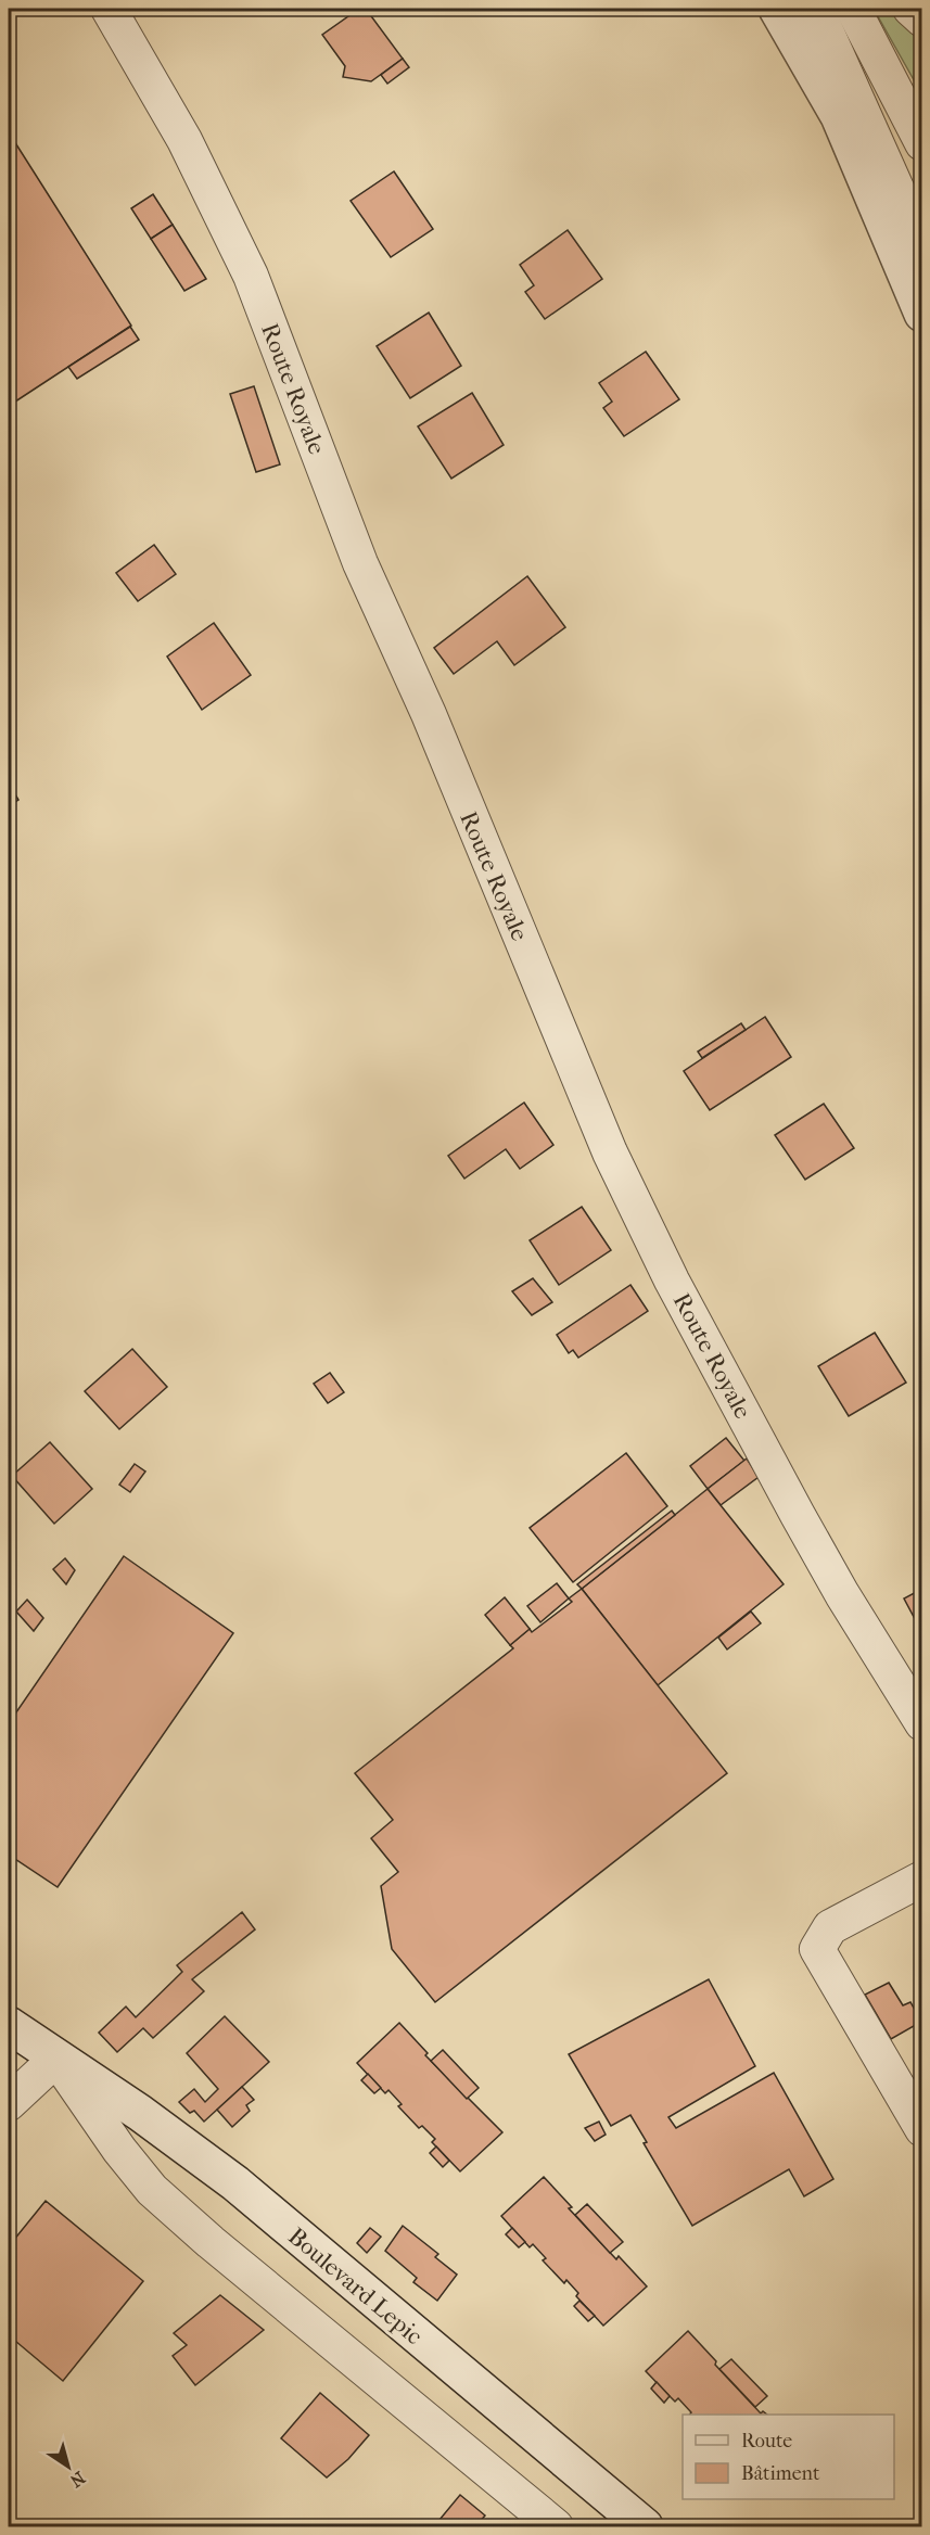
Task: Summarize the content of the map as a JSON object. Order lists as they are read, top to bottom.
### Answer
{
  "streets": {
    "main road": ["Boulevard Lepic"],
    "street": ["Route Royale"]
  },
  "legend": ["Route", "Bâtiment"],
  "north": "bottom right"
}
